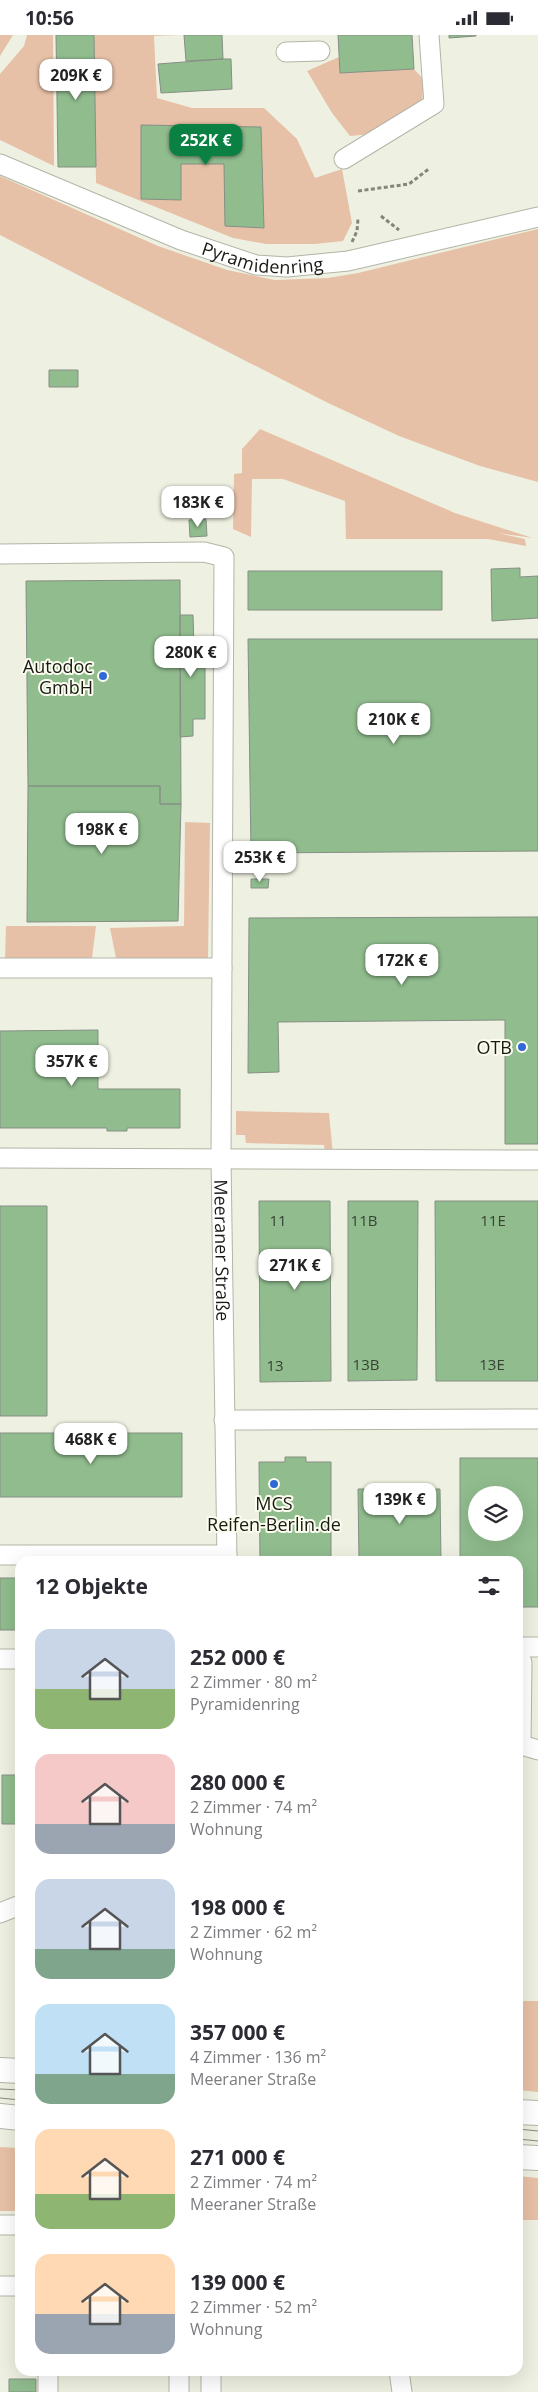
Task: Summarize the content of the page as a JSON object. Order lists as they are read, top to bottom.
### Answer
{
  "streets": {
    "street": ["Pyramidenring", "Meeraner Straße"]
  },
  "places": ["Autodoc GmbH", "OTB", "MCS Reifen-Berlin.de"],
  "house_numbers": [
    "11",
    "11B",
    "11E",
    "13B",
    "13E",
    "13"
  ],
  "page": {
    "status": "10:56",
    "price": [
      "209K €",
      "252K €",
      "183K €",
      "280K €",
      "210K €",
      "198K €",
      "253K €",
      "172K €",
      "357K €",
      "271K €",
      "468K €",
      "139K €"
    ],
    "heading": "12 Objekte",
    "list": [
      {
        "name": "252 000 €",
        "note": "2 Zimmer · 80 m² · Pyramidenring"
      },
      {
        "name": "280 000 €",
        "note": "2 Zimmer · 74 m² · Wohnung"
      },
      {
        "name": "198 000 €",
        "note": "2 Zimmer · 62 m² · Wohnung"
      },
      {
        "name": "357 000 €",
        "note": "4 Zimmer · 136 m² · Meeraner Straße"
      },
      {
        "name": "271 000 €",
        "note": "2 Zimmer · 74 m² · Meeraner Straße"
      },
      {
        "name": "139 000 €",
        "note": "2 Zimmer · 52 m² · Wohnung"
      }
    ]
  }
}
